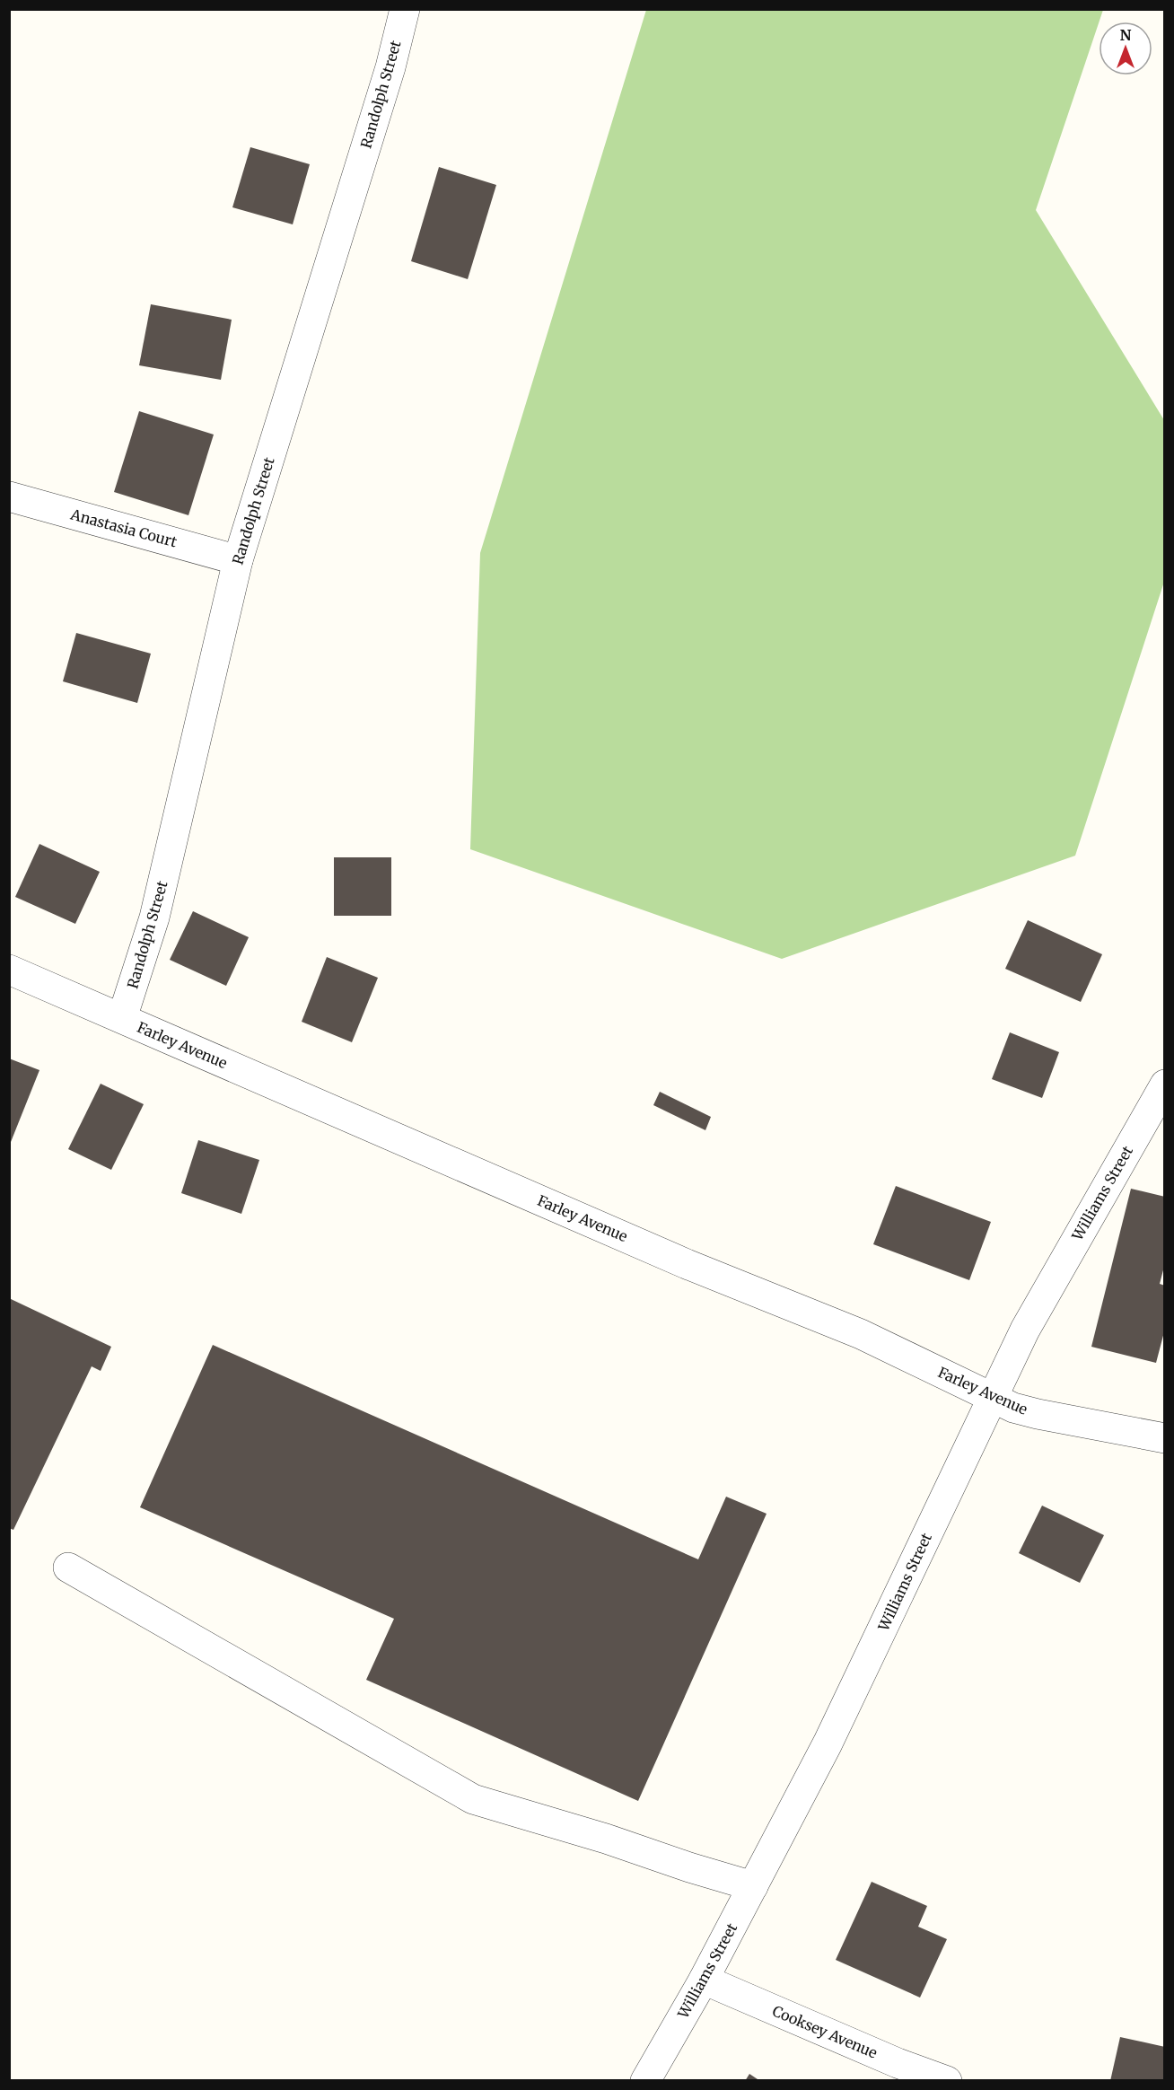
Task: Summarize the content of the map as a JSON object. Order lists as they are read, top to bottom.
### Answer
{
  "streets": {
    "street": [
      "Randolph Street",
      "Anastasia Court",
      "Farley Avenue",
      "Williams Street",
      "Cooksey Avenue"
    ]
  },
  "crossings": [
    ["Randolph Street", "Anastasia Court"],
    ["Randolph Street", "Farley Avenue"],
    ["Farley Avenue", "Williams Street"],
    ["Williams Street", "Cooksey Avenue"]
  ],
  "north": "top"
}
